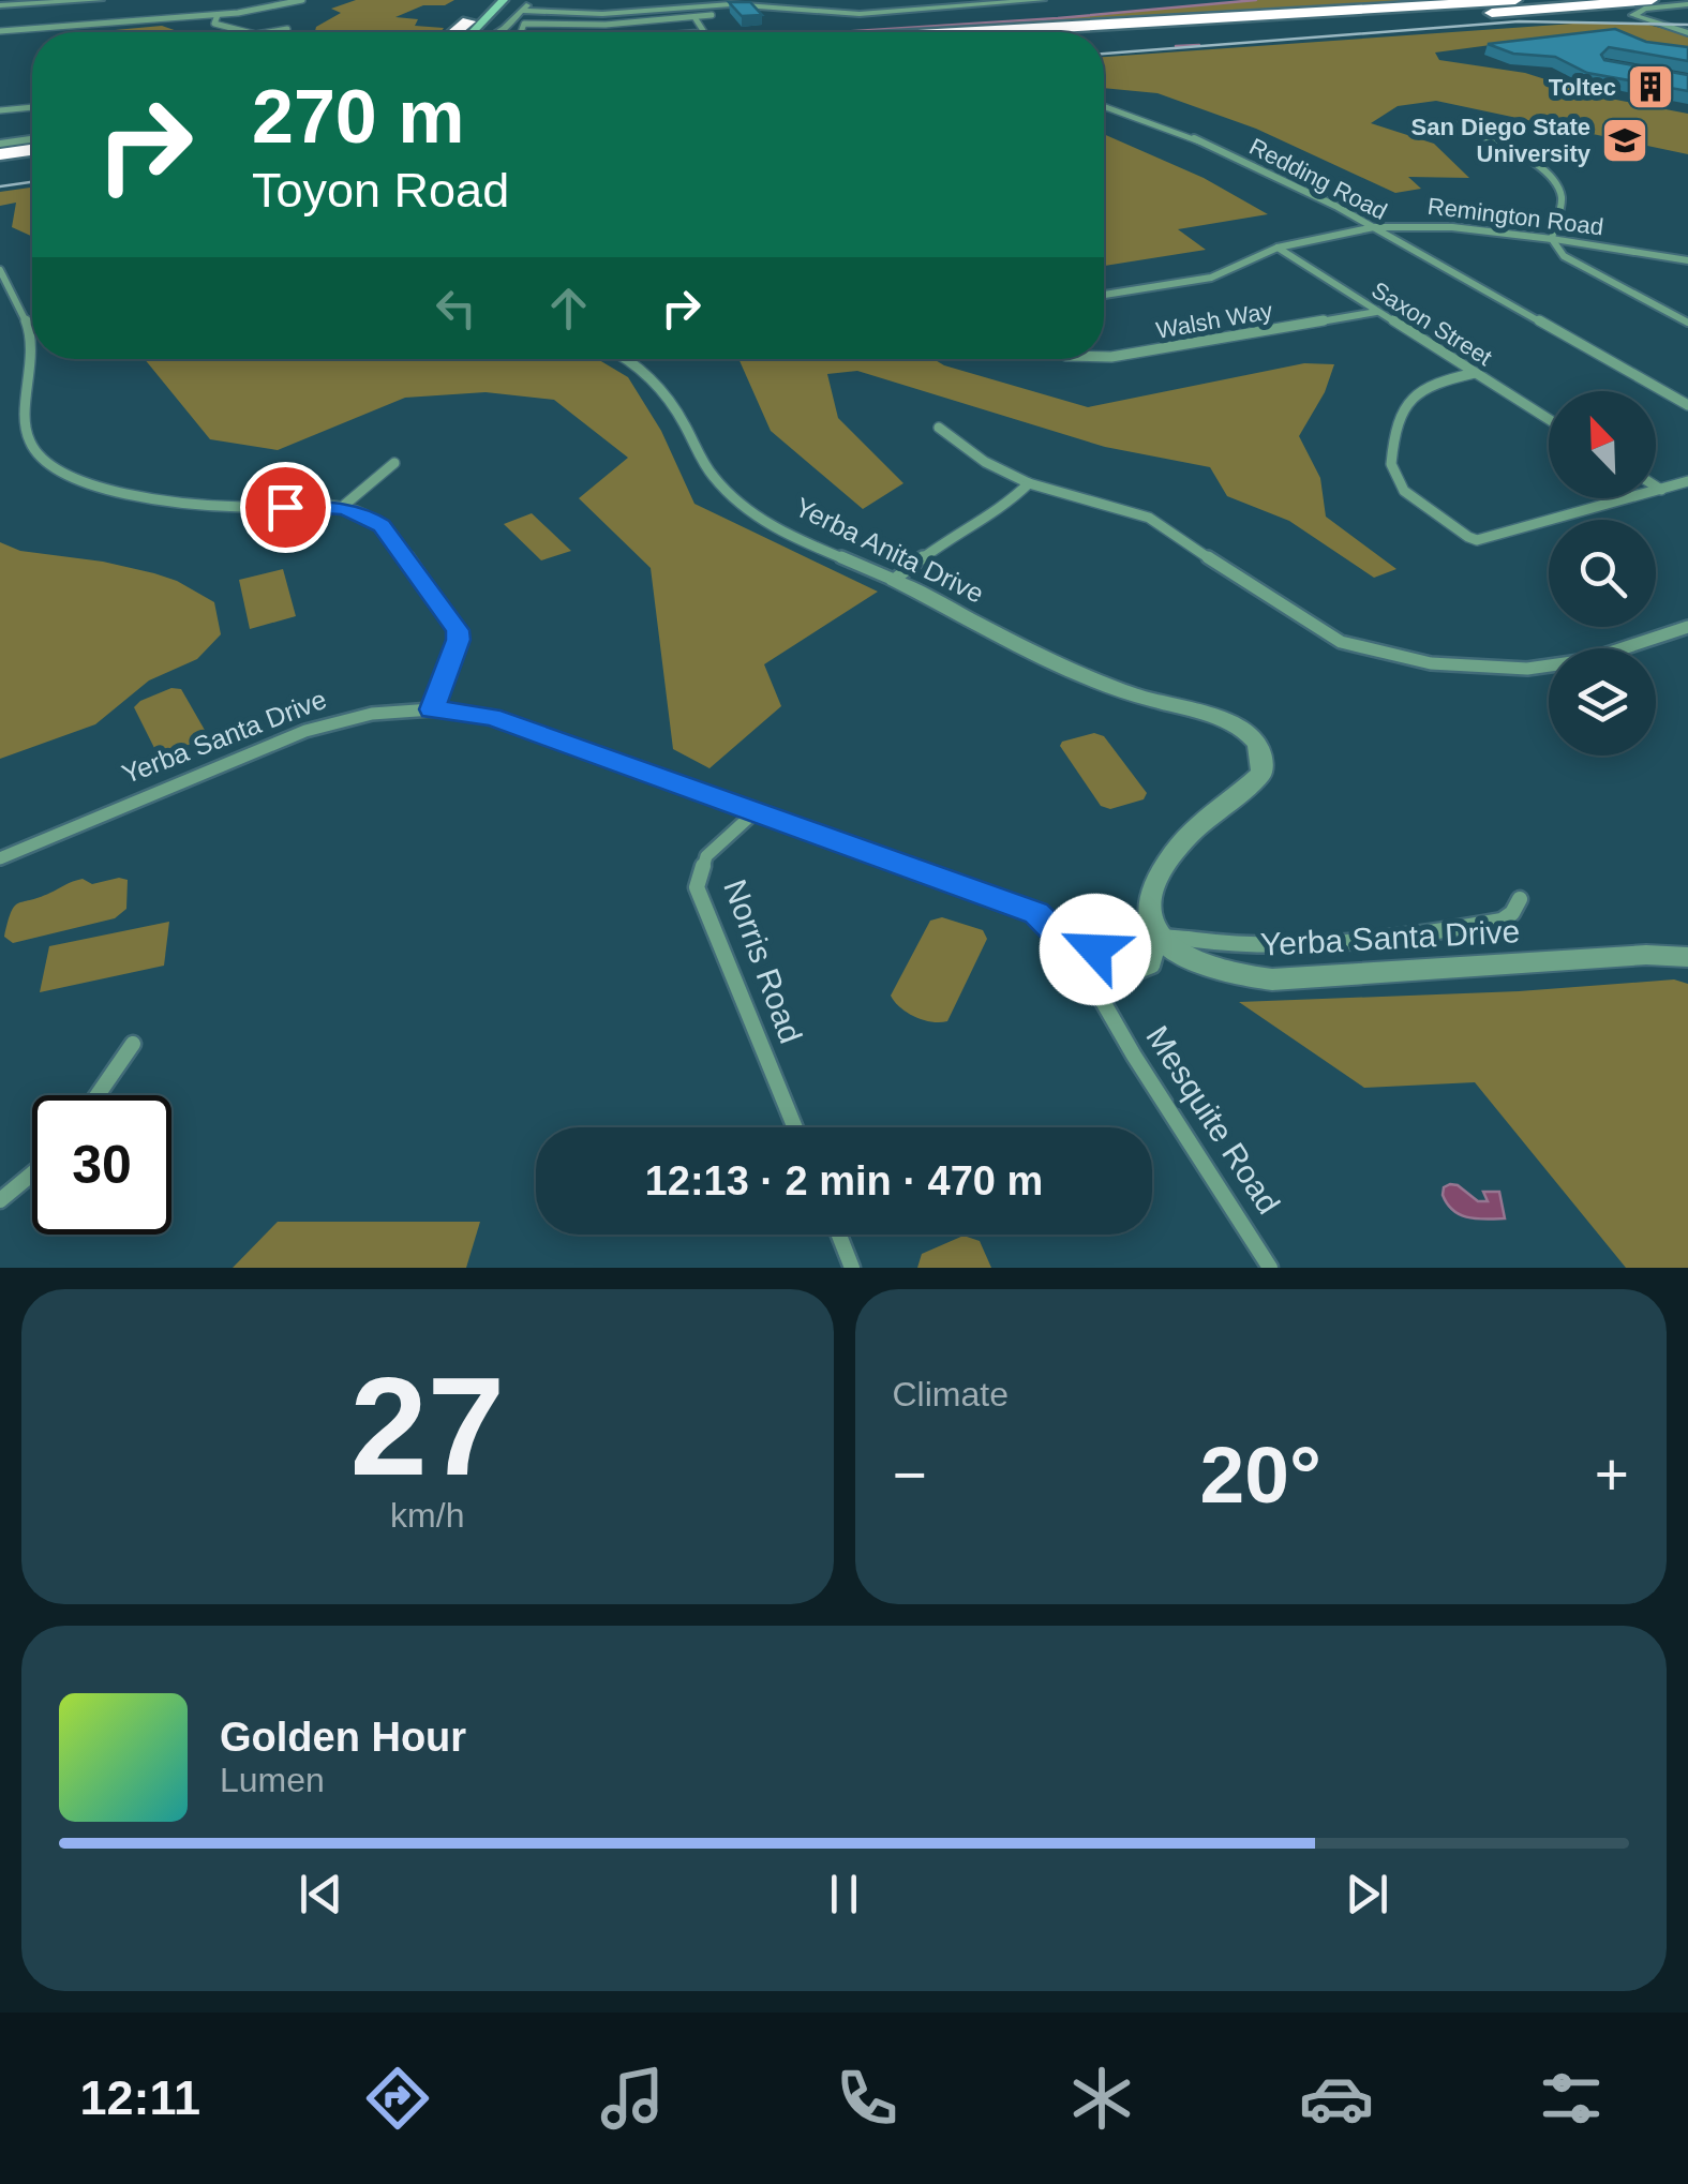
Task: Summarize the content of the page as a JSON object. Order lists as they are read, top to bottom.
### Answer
{
  "streets": {
    "street": [
      "Redding Road",
      "Remington Road",
      "Walsh Way",
      "Saxon Street",
      "Yerba Anita Drive",
      "Yerba Santa Drive",
      "Norris Road",
      "Mesquite Road"
    ]
  },
  "crossings": [
    ["Redding Road", "Remington Road"],
    ["Remington Road", "Saxon Street"],
    ["Walsh Way", "Saxon Street"],
    ["Yerba Anita Drive", "Yerba Santa Drive"],
    ["Yerba Santa Drive", "Norris Road"],
    ["Yerba Santa Drive", "Mesquite Road"]
  ],
  "places": {
    "building": ["Toltec"],
    "school or university": ["San Diego State University"]
  },
  "north": "top left",
  "page": {
    "turn": ["270 m", "Toyon Road"],
    "limit": "30",
    "trip": "12:13 · 2 min · 470 m",
    "tile": [
      ["27", "km/h"],
      "Climate"
    ],
    "heat": ["−", "20°", "+"],
    "song": ["Golden Hour", "Lumen"],
    "tabs": "12:11"
  }
}
